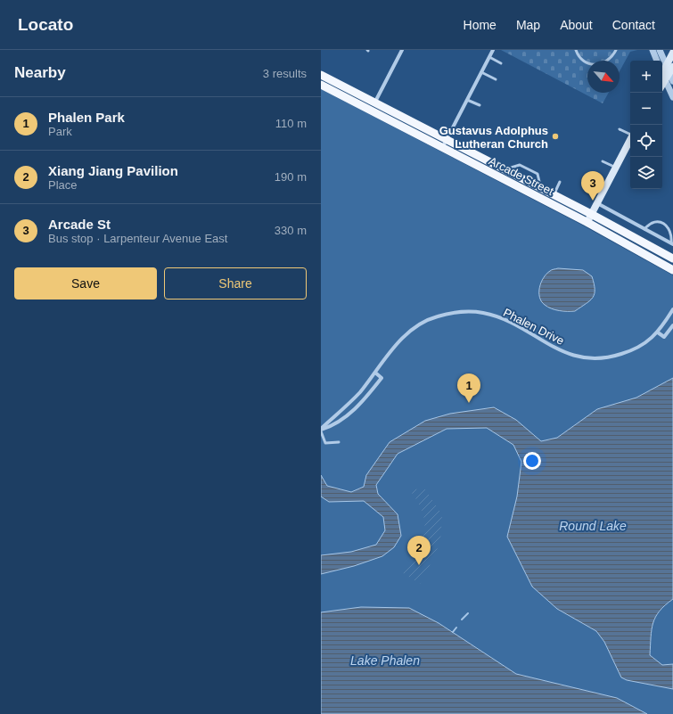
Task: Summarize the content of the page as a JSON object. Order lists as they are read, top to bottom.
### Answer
{
  "streets": {
    "main road": ["Arcade Street"],
    "street": ["Phalen Drive"]
  },
  "water": ["Round Lake", "Lake Phalen"],
  "places": ["Gustavus Adolphus Lutheran Church"],
  "north": "bottom right",
  "page": {
    "header": "Locato",
    "nav": [
      "Home",
      "Map",
      "About",
      "Contact"
    ],
    "heading": ["Nearby", "3 results"],
    "map_buttons": ["+", "−"],
    "list": [
      {
        "mark": "1",
        "name": "Phalen Park",
        "note": "Park",
        "value": "110 m"
      },
      {
        "mark": "2",
        "name": "Xiang Jiang Pavilion",
        "note": "Place",
        "value": "190 m"
      },
      {
        "mark": "3",
        "name": "Arcade St",
        "note": "Bus stop · Larpenteur Avenue East",
        "value": "330 m"
      }
    ],
    "pins": ["3", "1", "2"],
    "buttons": ["Save", "Share"]
  }
}
